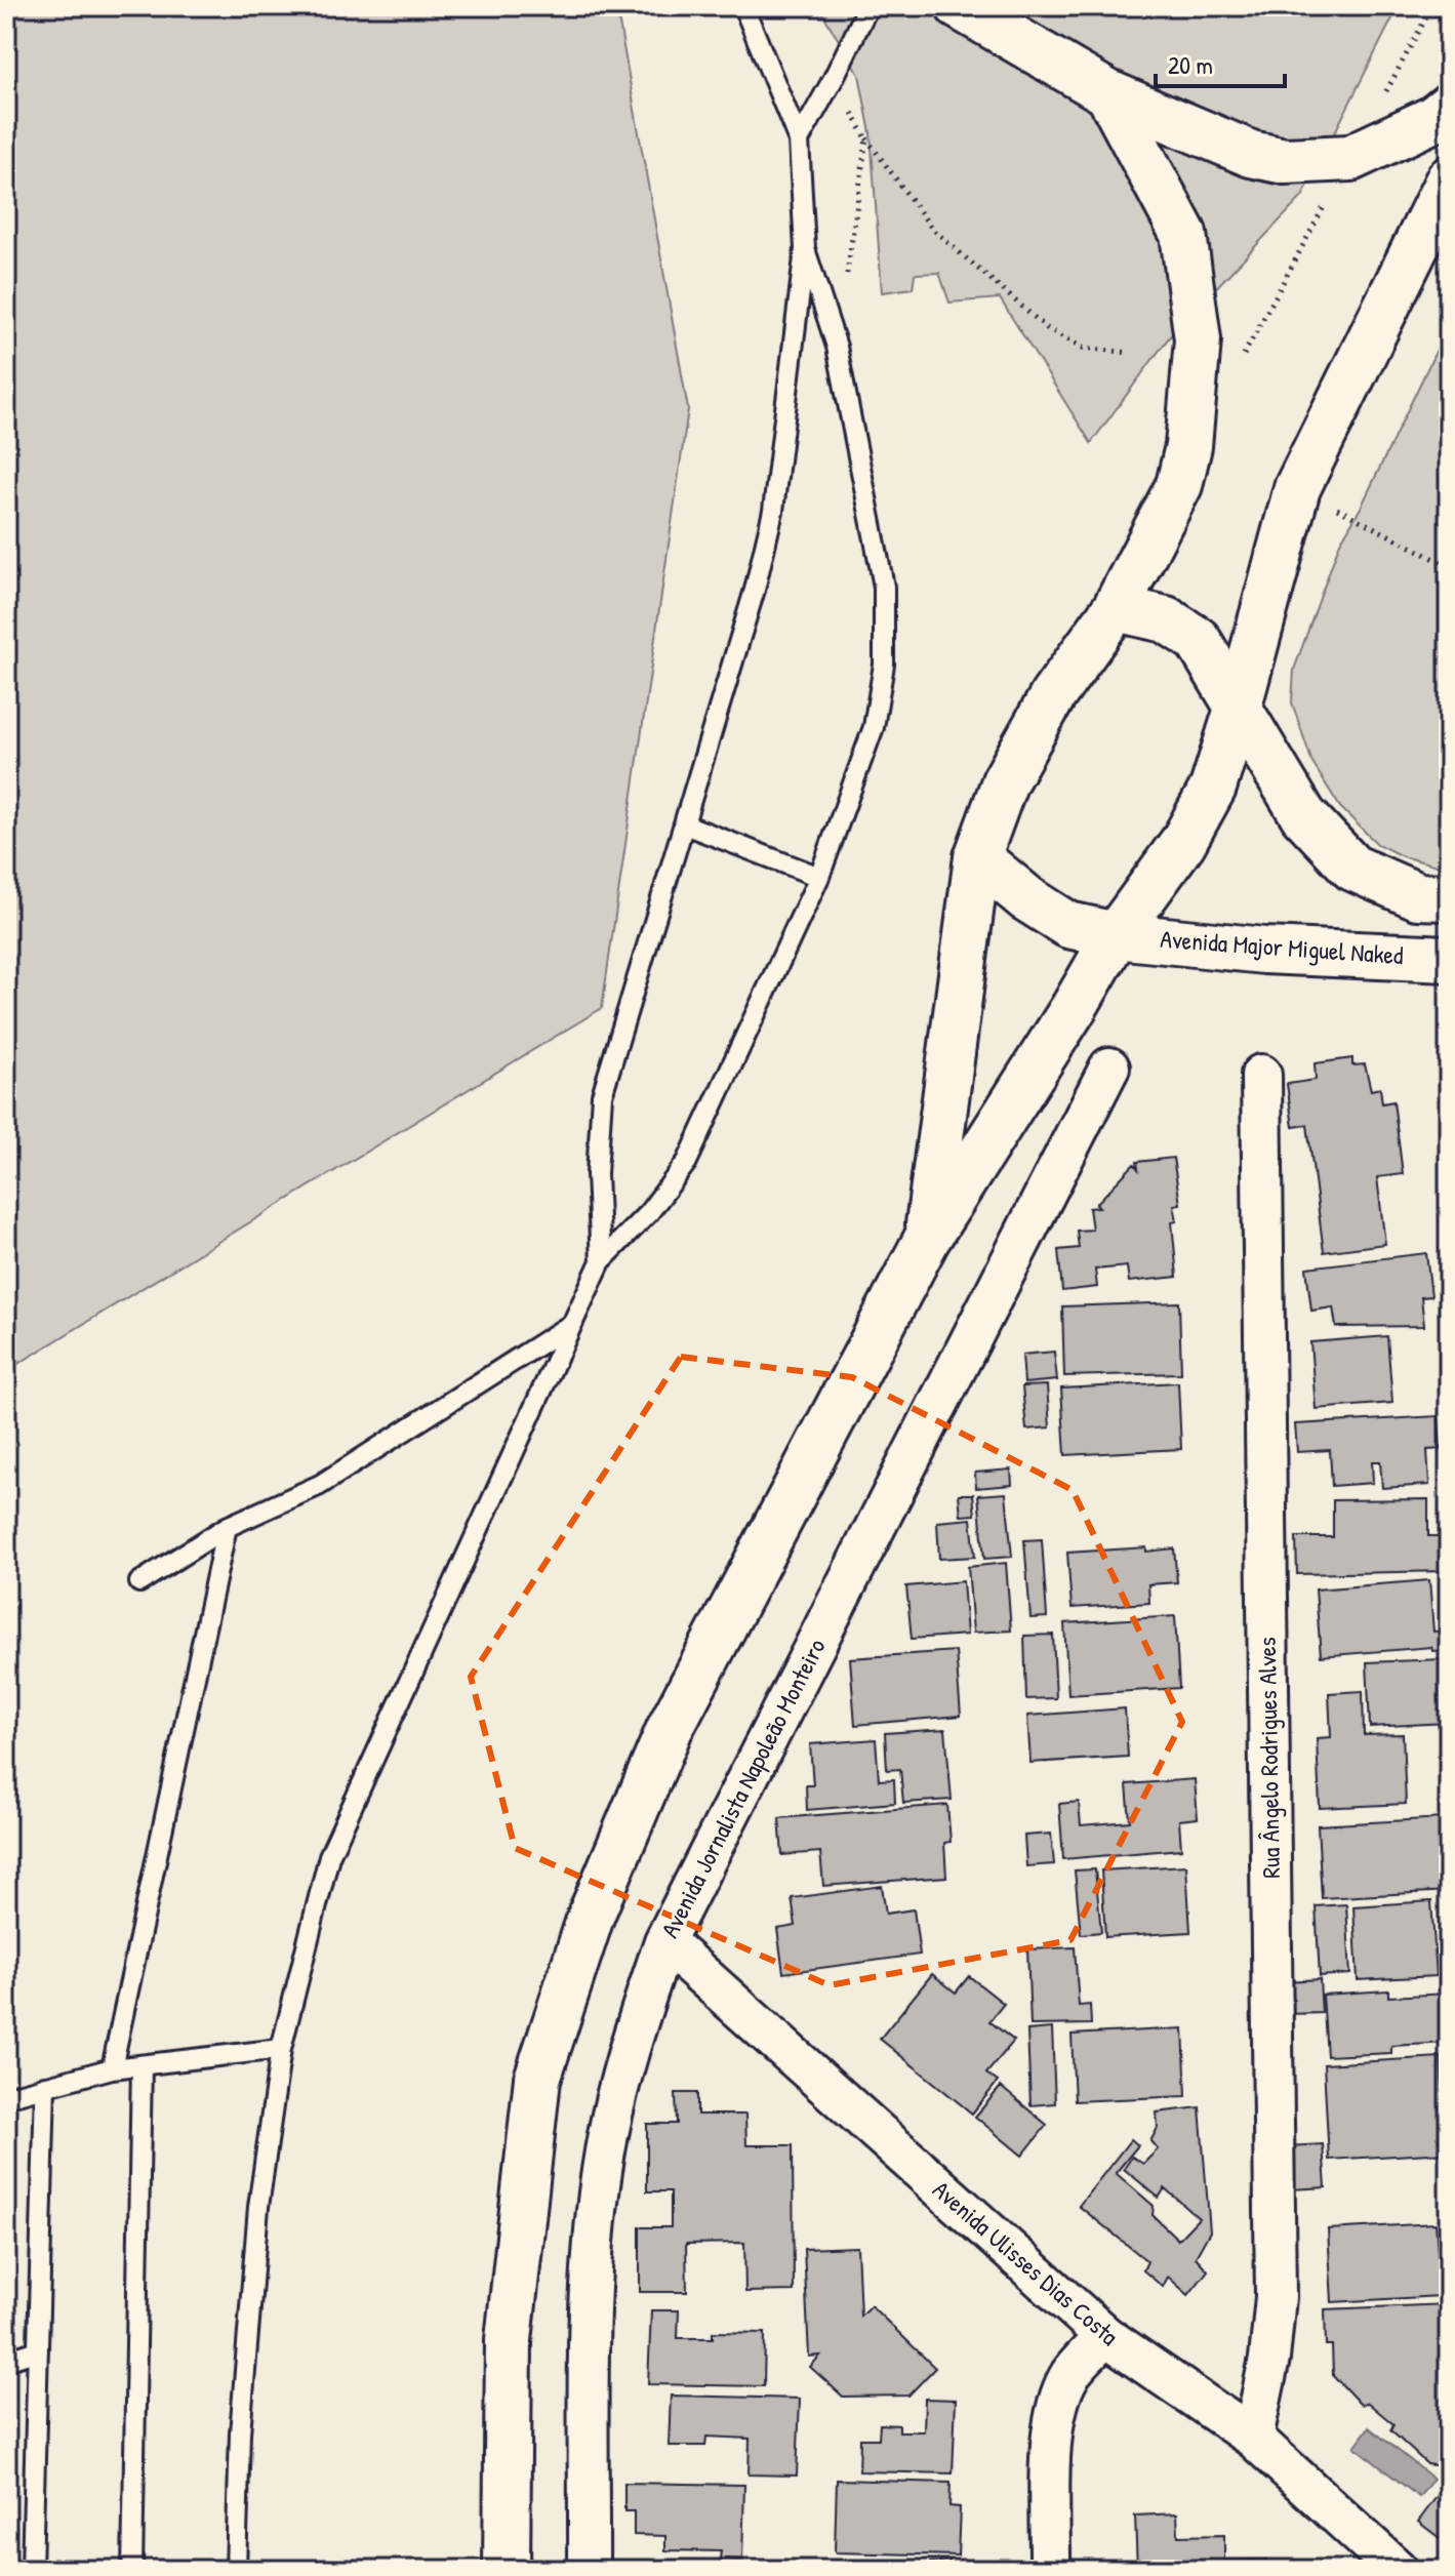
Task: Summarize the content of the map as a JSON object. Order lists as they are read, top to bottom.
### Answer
{
  "streets": {
    "main road": ["Avenida Major Miguel Naked"],
    "street": ["Rua Ângelo Rodrigues Alves", "Avenida Jornalista Napoleão Monteiro", "Avenida Ulisses Dias Costa"]
  },
  "crossings": [
    ["Rua Ângelo Rodrigues Alves", "Avenida Ulisses Dias Costa"],
    ["Avenida Jornalista Napoleão Monteiro", "Avenida Ulisses Dias Costa"]
  ],
  "scale_bar": "20 m"
}
